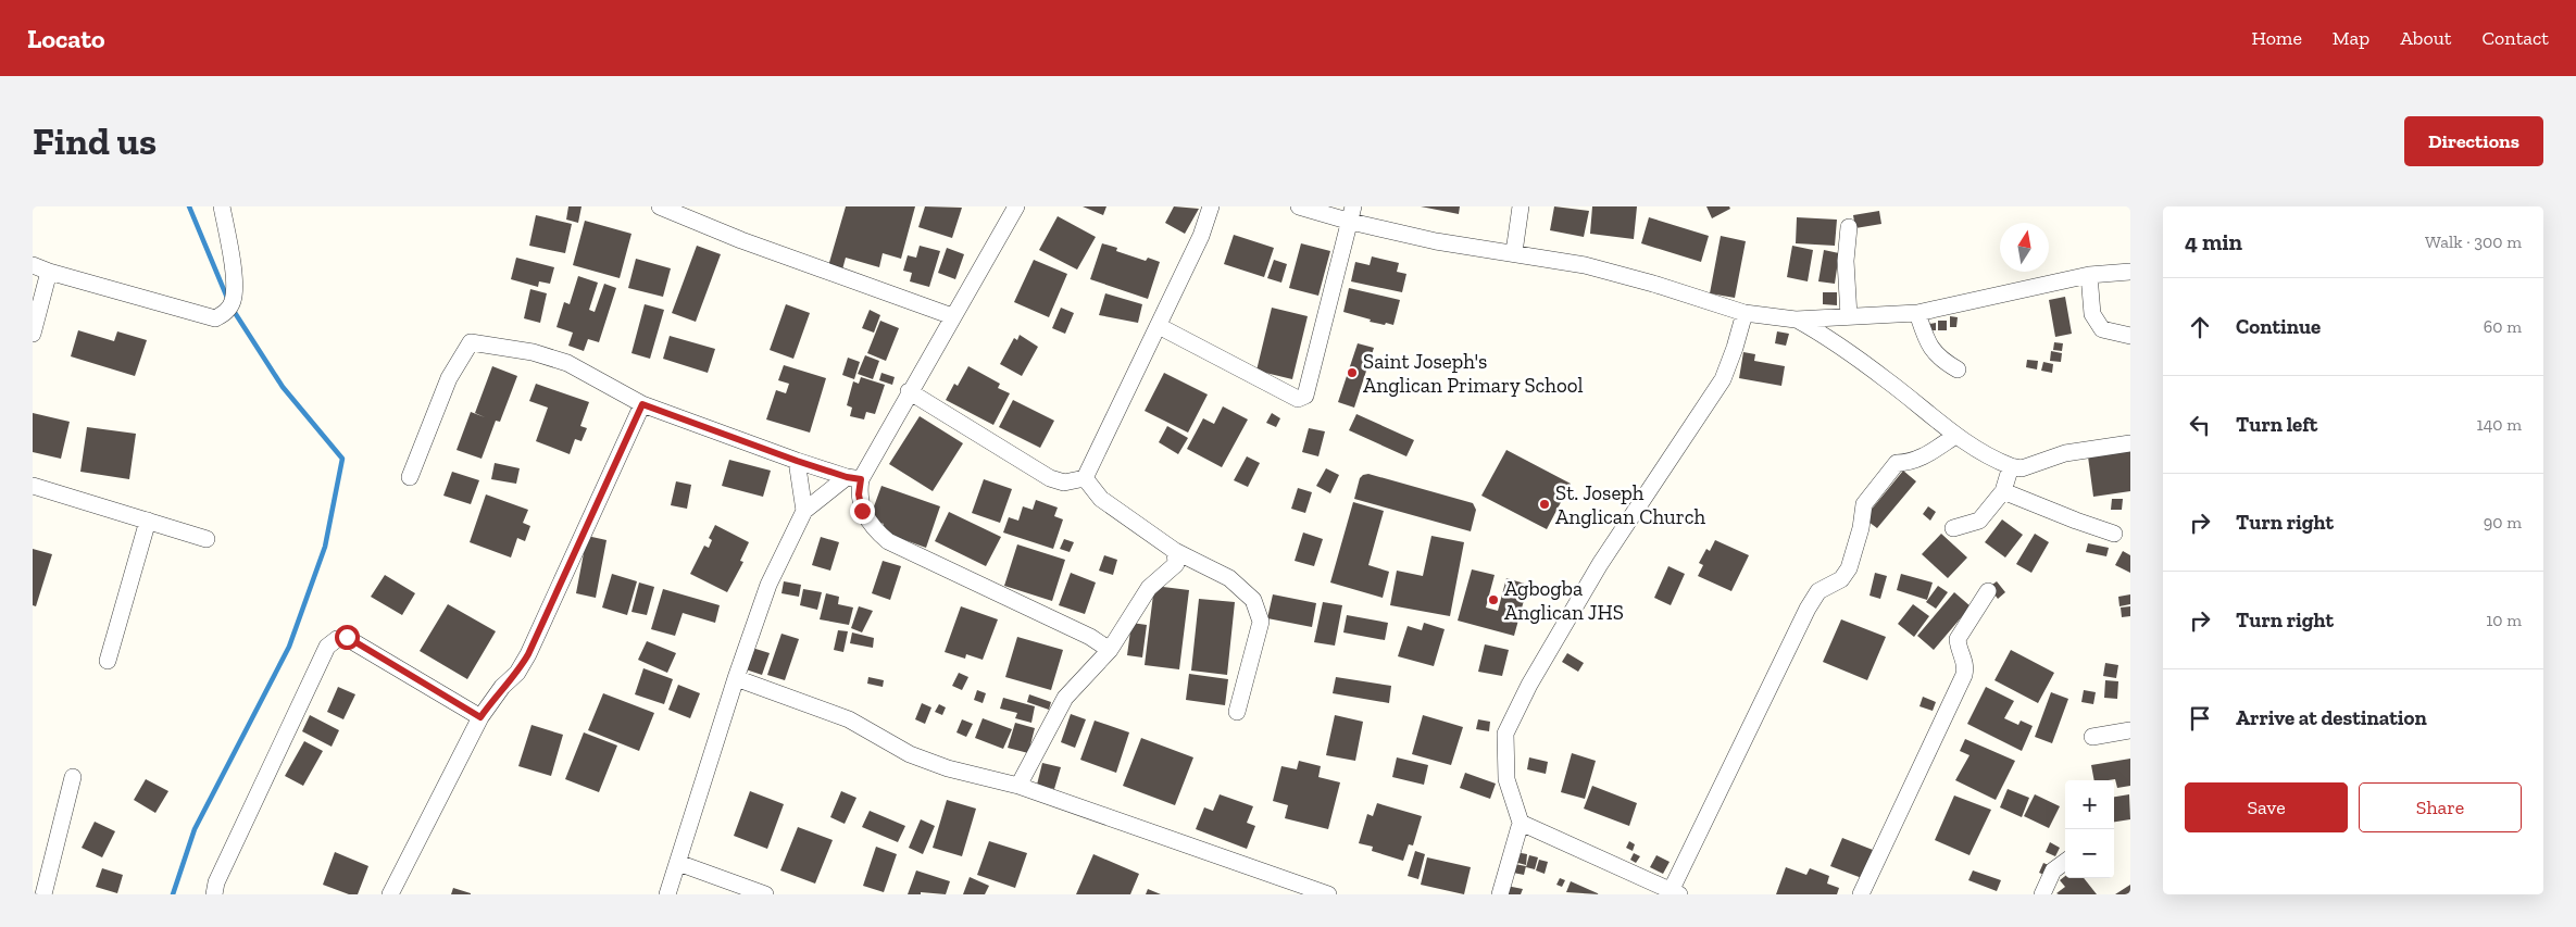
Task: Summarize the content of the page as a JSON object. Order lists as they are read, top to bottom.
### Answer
{
  "places": ["Saint Joseph's Anglican Primary School", "St. Joseph Anglican Church", "Agbogba Anglican JHS"],
  "north": "top",
  "page": {
    "header": "Locato",
    "nav": [
      "Home",
      "Map",
      "About",
      "Contact"
    ],
    "buttons": [
      "Directions",
      ["Save", "Share"]
    ],
    "title": "Find us",
    "heading": ["4 min", "Walk · 300 m"],
    "list": [
      ["Continue", "60 m"],
      ["Turn left", "140 m"],
      ["Turn right", "90 m"],
      ["Turn right", "10 m"],
      "Arrive at destination"
    ],
    "map_buttons": ["+", "−"]
  }
}
